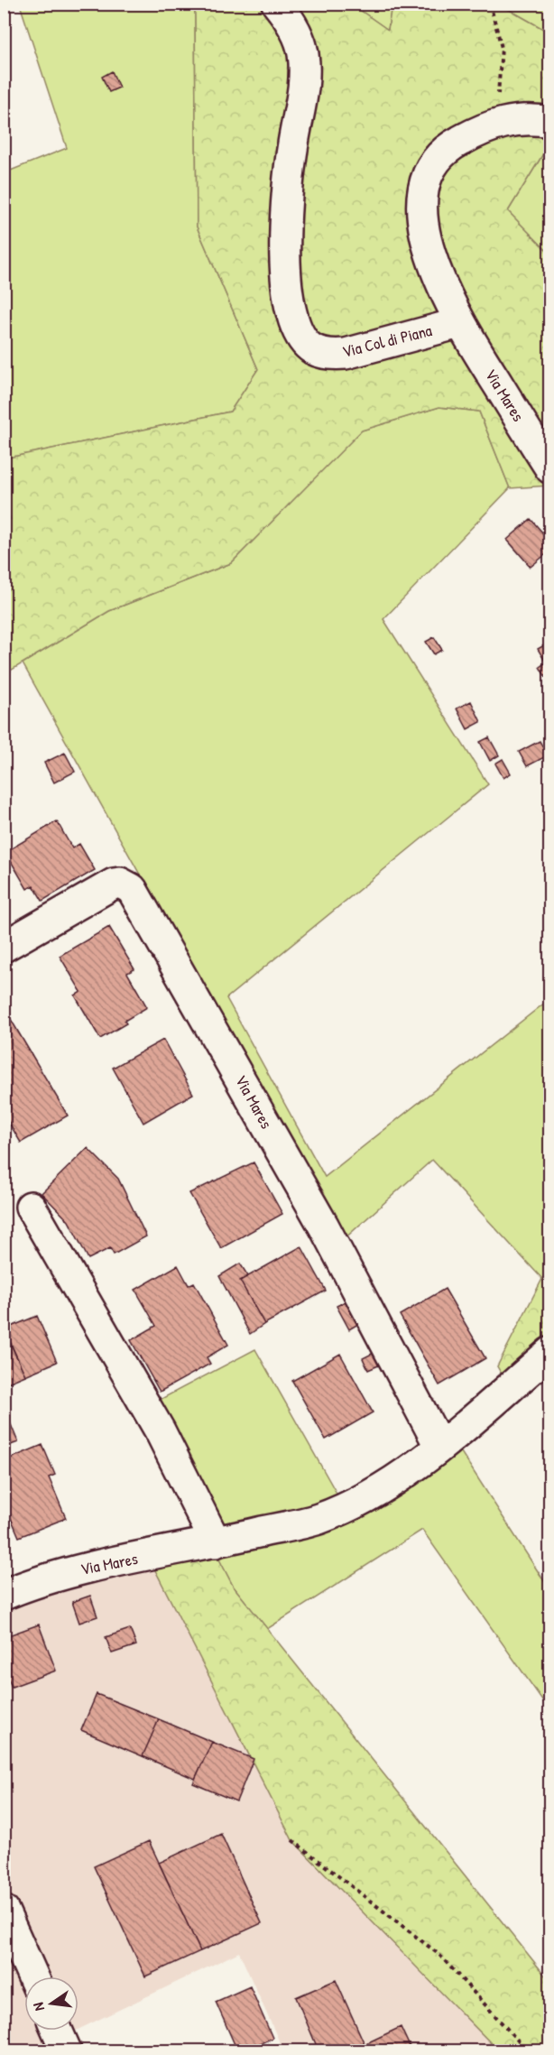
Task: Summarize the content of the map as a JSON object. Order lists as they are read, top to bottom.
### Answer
{
  "streets": {
    "street": ["Via Col di Piana", "Via Mares"]
  },
  "crossings": [
    ["Via Col di Piana", "Via Mares"]
  ],
  "north": "left"
}
